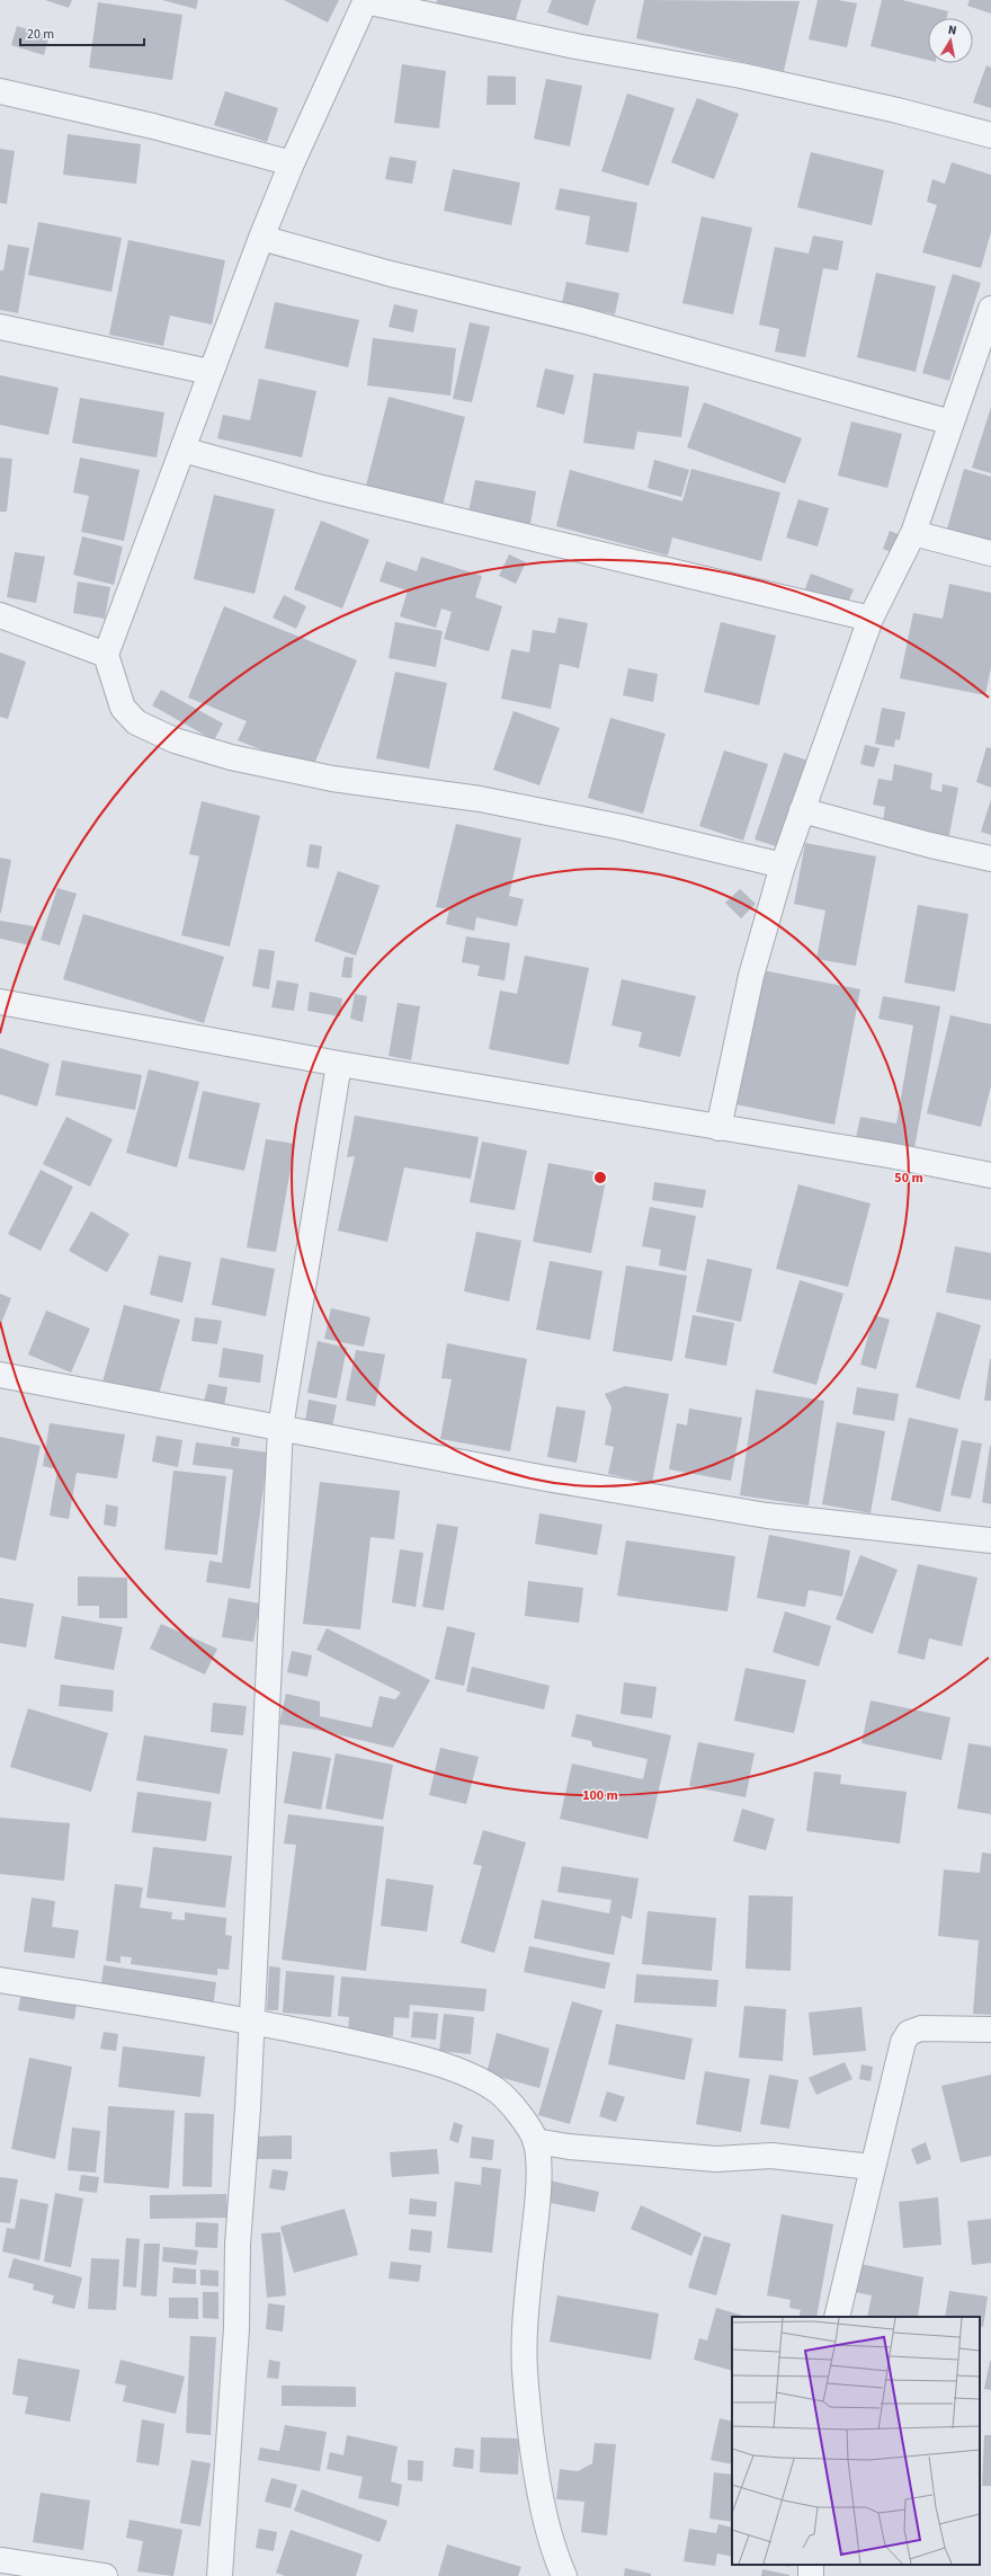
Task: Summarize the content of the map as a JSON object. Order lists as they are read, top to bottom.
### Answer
{
  "scale_bar": "20 m",
  "north": "top",
  "rings": ["50 m", "100 m"]
}
